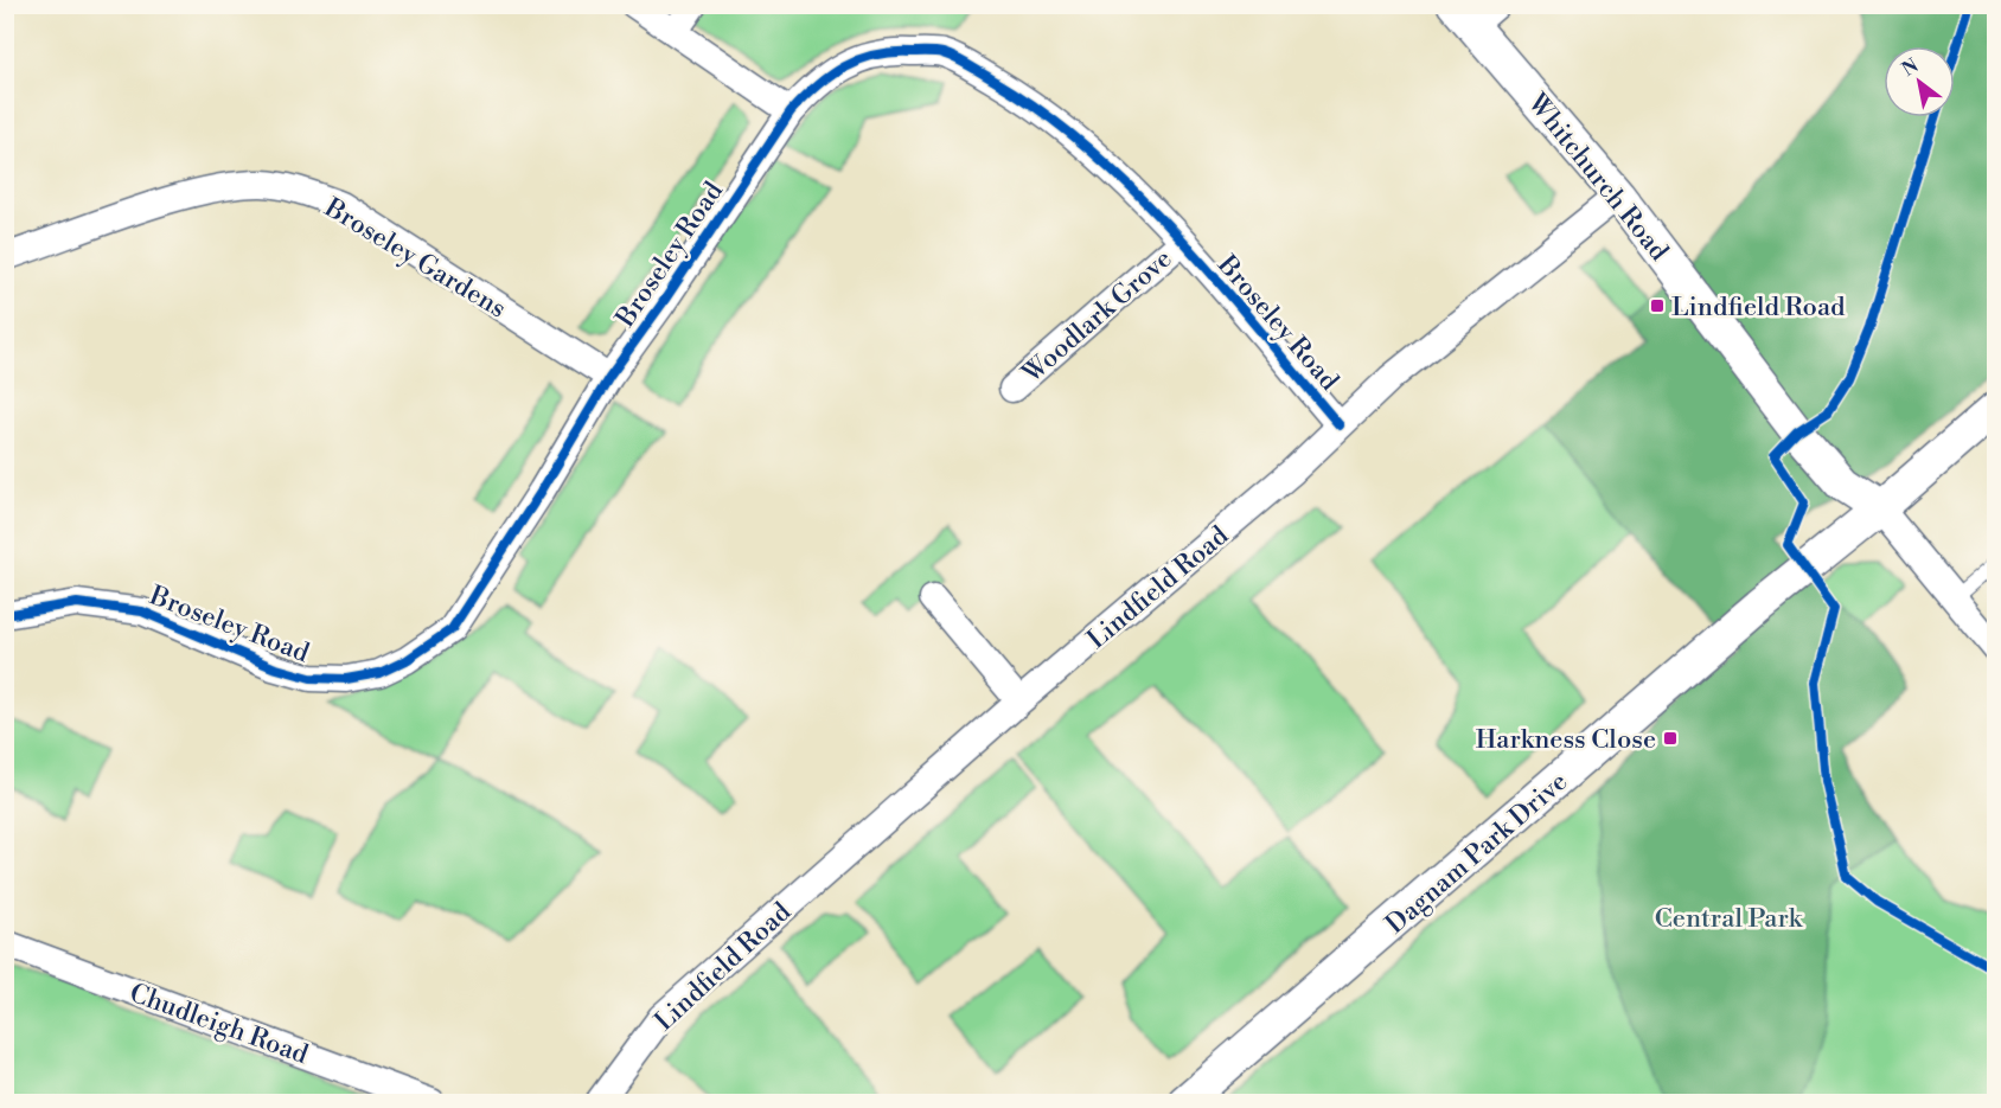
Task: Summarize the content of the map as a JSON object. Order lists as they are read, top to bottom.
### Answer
{
  "streets": {
    "street": [
      "Whitchurch Road",
      "Broseley Road",
      "Broseley Gardens",
      "Woodlark Grove",
      "Lindfield Road",
      "Dagnam Park Drive",
      "Chudleigh Road"
    ]
  },
  "crossings": [
    ["Whitchurch Road", "Lindfield Road"],
    ["Whitchurch Road", "Dagnam Park Drive"],
    ["Broseley Road", "Broseley Gardens"],
    ["Broseley Road", "Woodlark Grove"],
    ["Broseley Road", "Lindfield Road"]
  ],
  "parks": ["Central Park"],
  "places": {
    "transit": ["Lindfield Road", "Harkness Close"]
  },
  "north": "top left"
}
